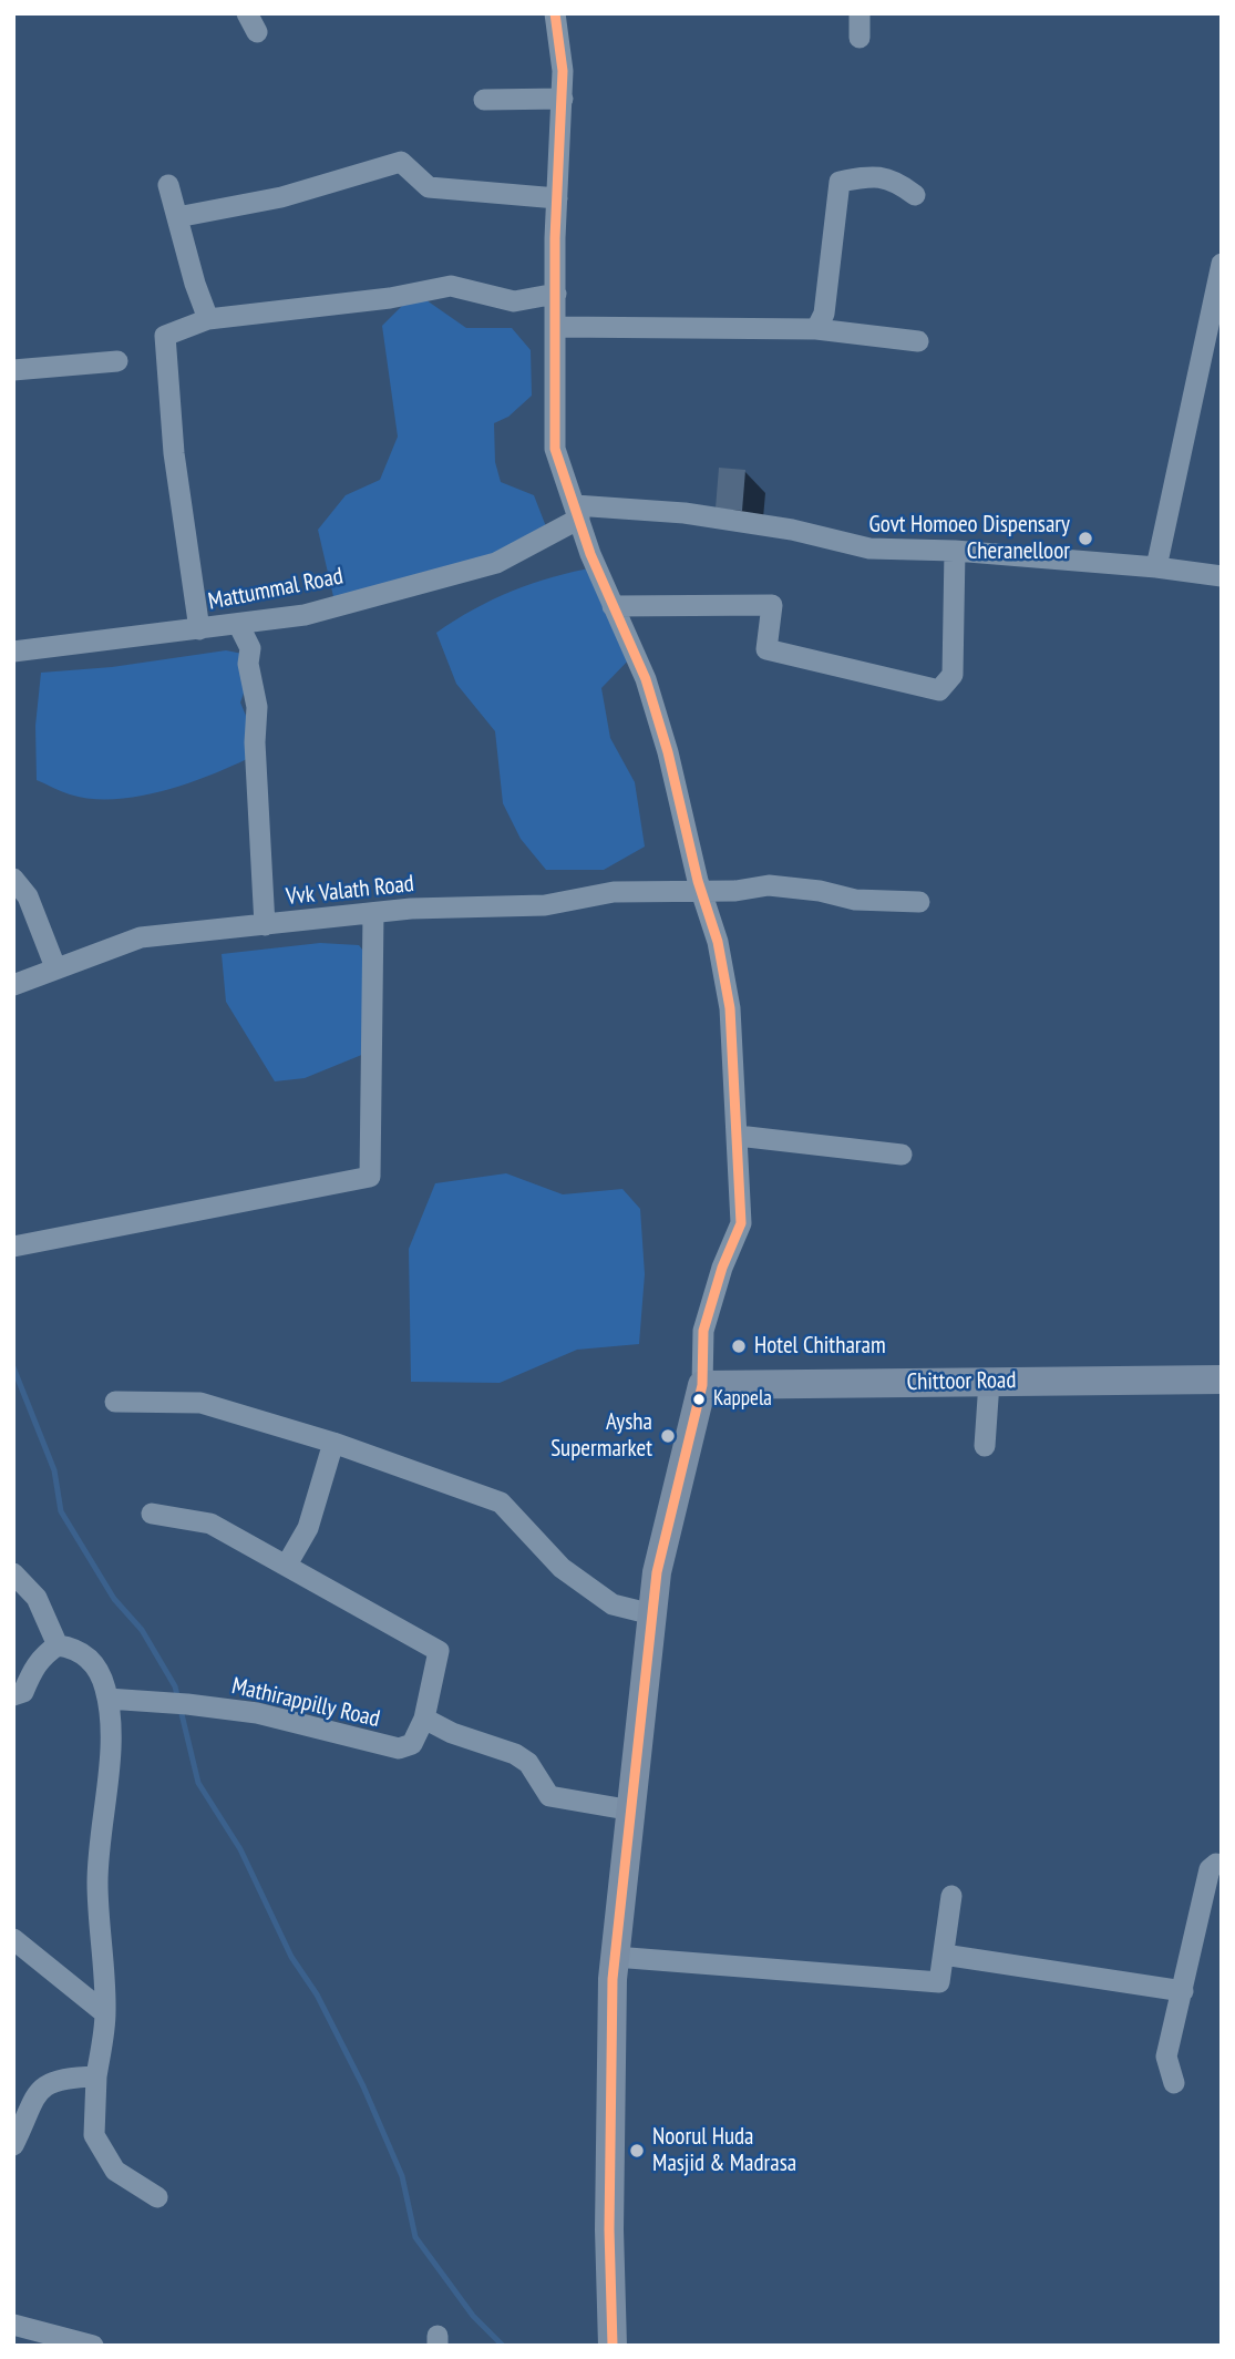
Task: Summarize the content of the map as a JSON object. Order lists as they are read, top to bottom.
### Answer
{
  "streets": {
    "main road": ["Chittoor Road"],
    "street": ["Mattummal Road", "Vvk Valath Road", "Mathirappilly Road"]
  },
  "places": [
    "Govt Homoeo Dispensary Cheranelloor",
    "Hotel Chitharam",
    "Kappela",
    "Aysha Supermarket",
    "Noorul Huda Masjid & Madrasa"
  ]
}
